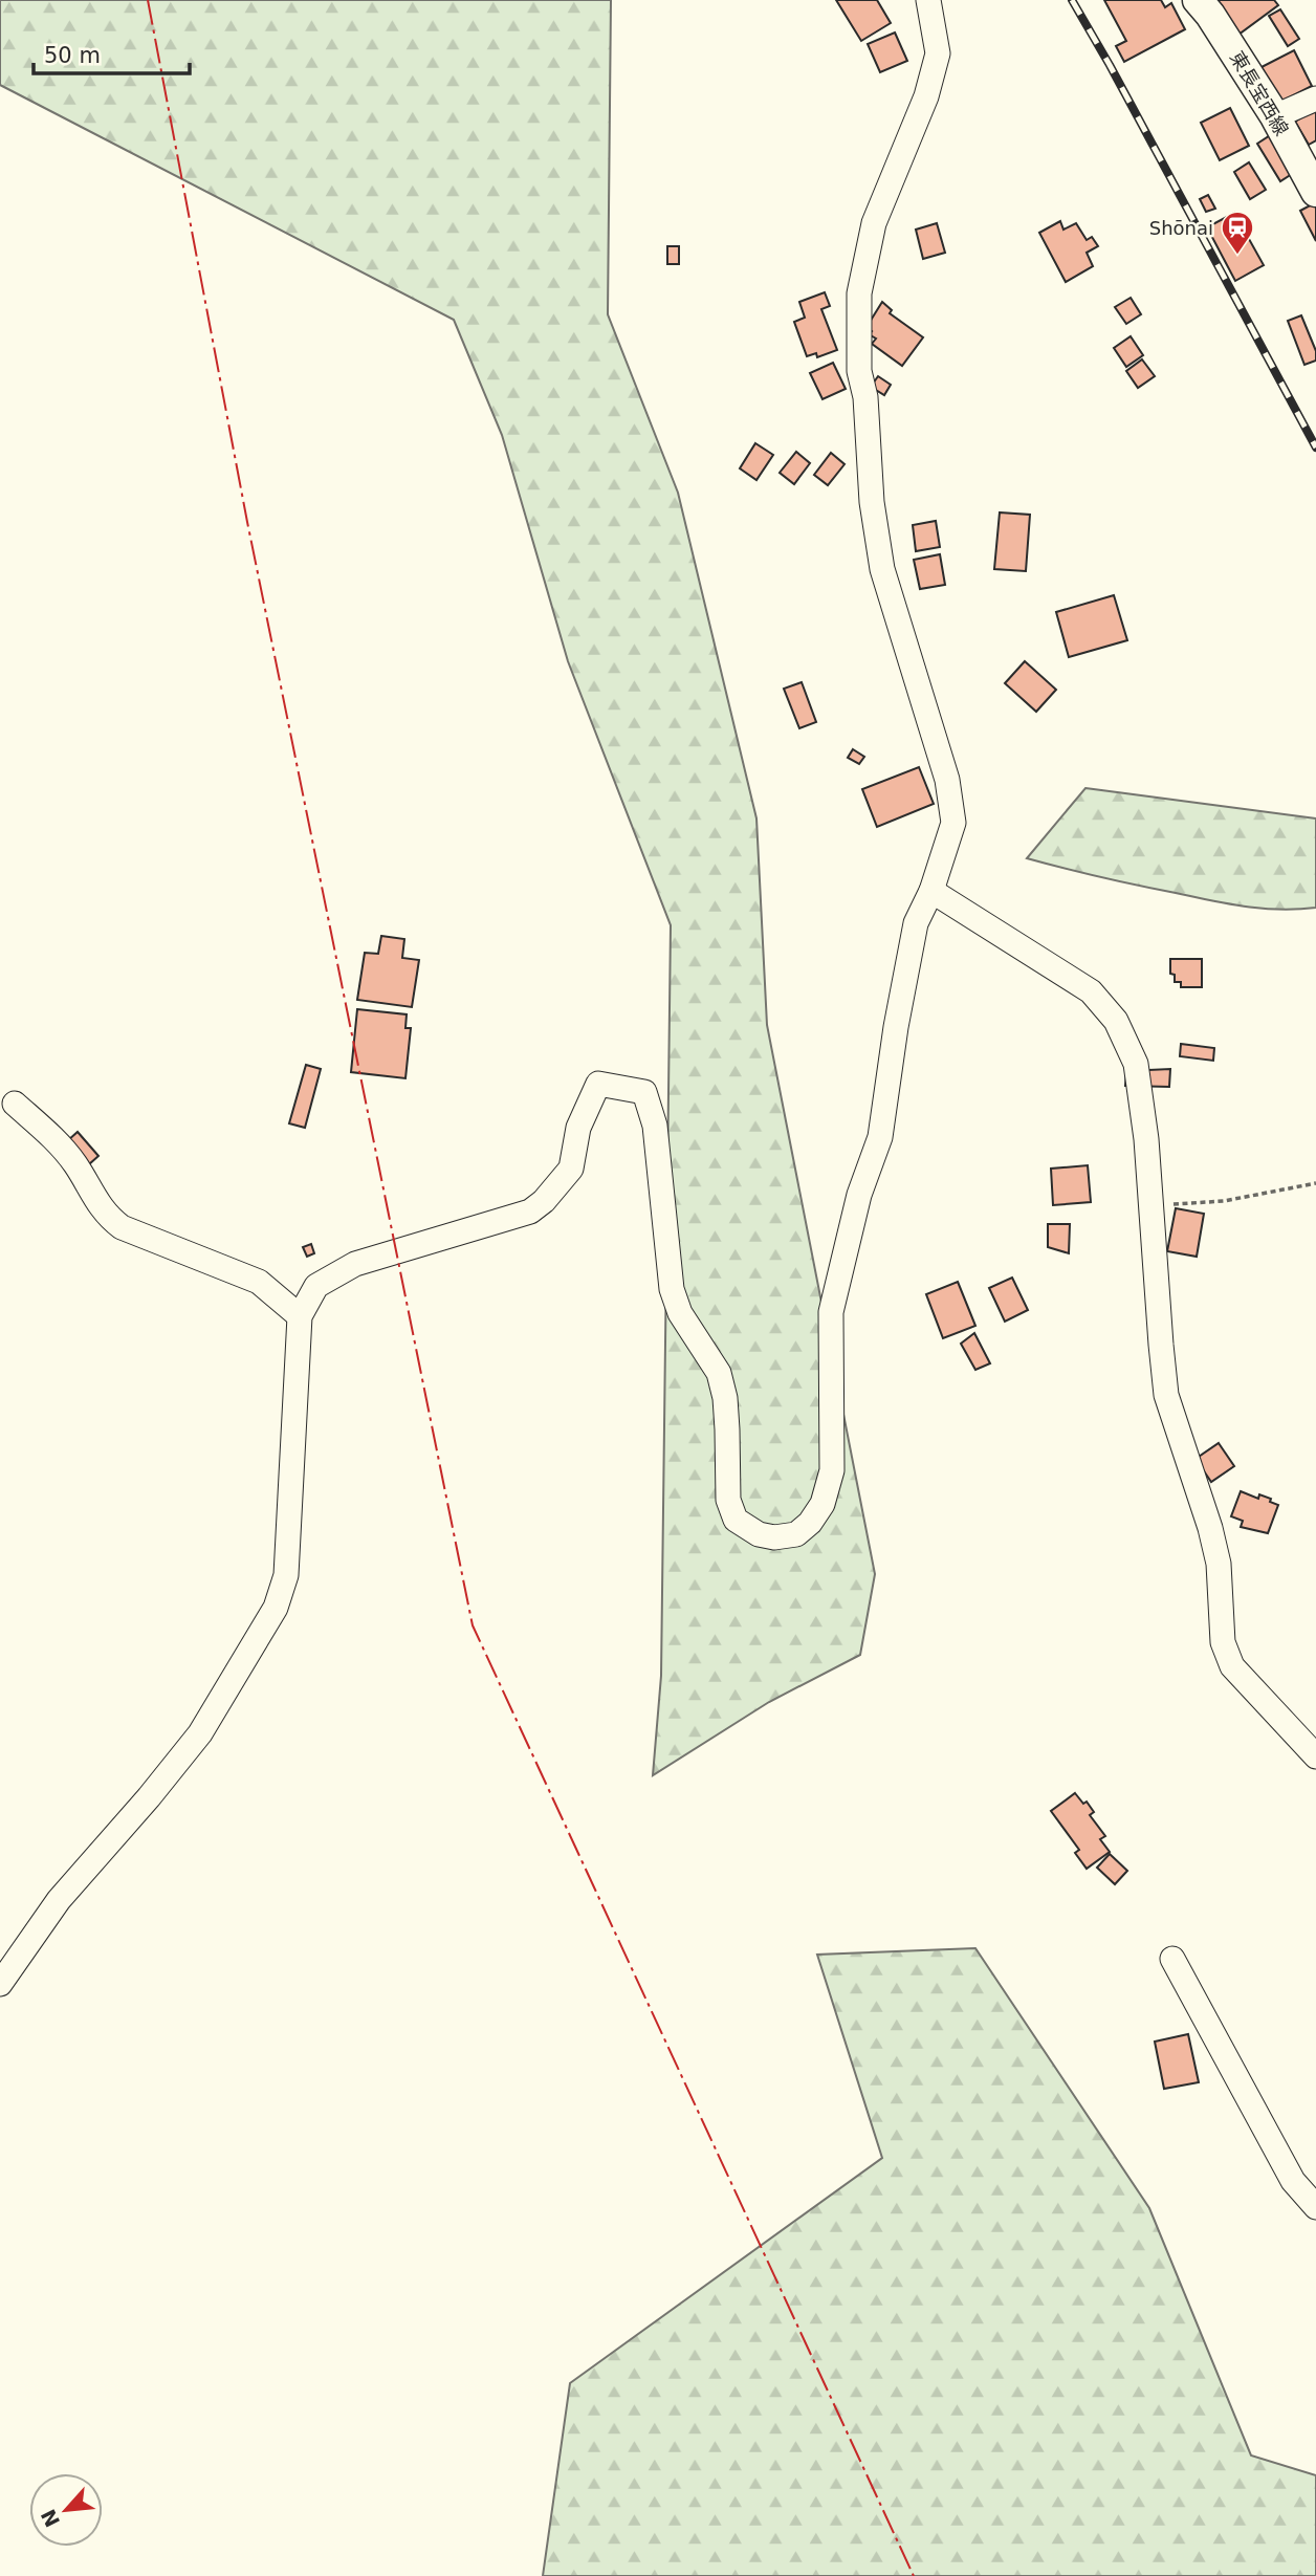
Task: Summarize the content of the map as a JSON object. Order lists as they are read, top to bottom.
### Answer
{
  "streets": {
    "main road": ["東長宝西線"]
  },
  "places": {
    "station": ["Shōnai"]
  },
  "scale_bar": "50 m",
  "north": "bottom left"
}
